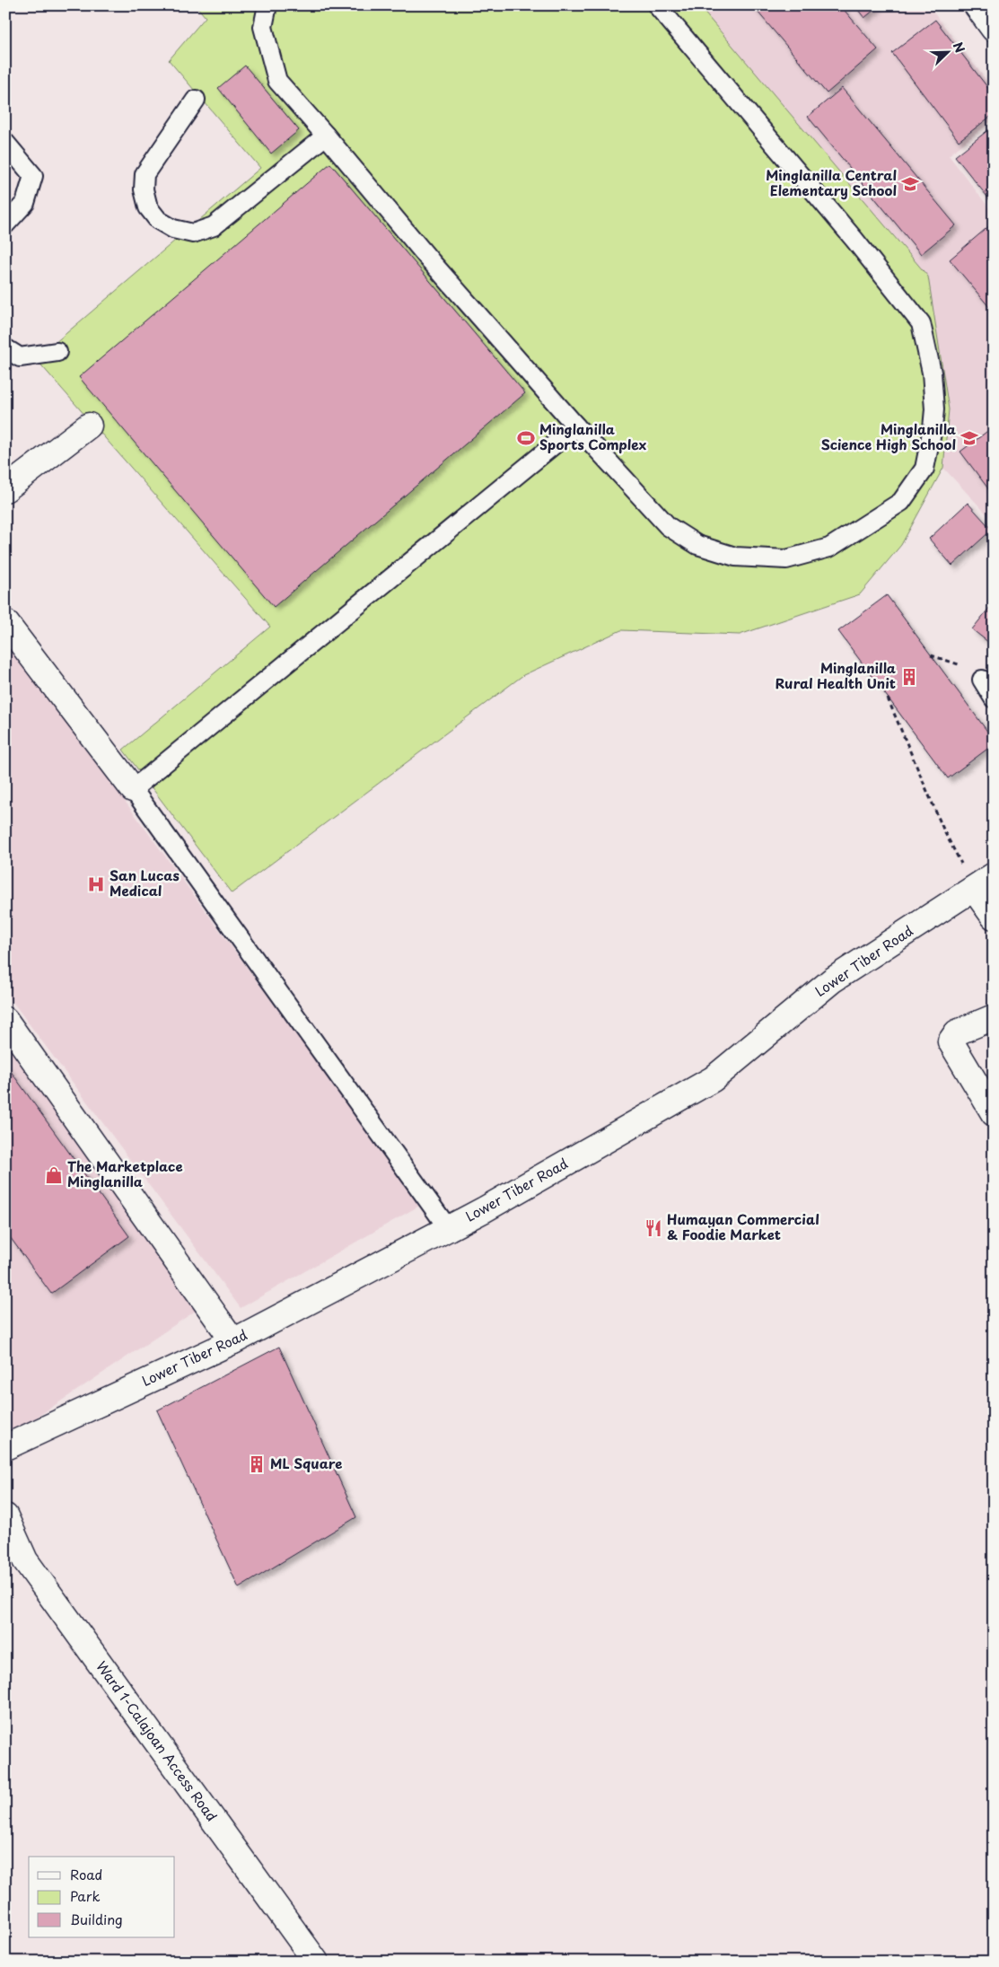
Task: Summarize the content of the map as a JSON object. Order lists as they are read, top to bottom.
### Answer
{
  "streets": {
    "street": ["Lower Tiber Road", "Ward 1-Calajoan Access Road"]
  },
  "places": {
    "school or university": ["Minglanilla Central Elementary School", "Minglanilla Science High School"],
    "sports": ["Minglanilla Sports Complex"],
    "building": ["Minglanilla Rural Health Unit", "ML Square"],
    "hospital": ["San Lucas Medical"],
    "shop": ["The Marketplace Minglanilla"],
    "restaurant": ["Humayan Commercial & Foodie Market"]
  },
  "legend": ["Road", "Park", "Building"],
  "north": "top right"
}
